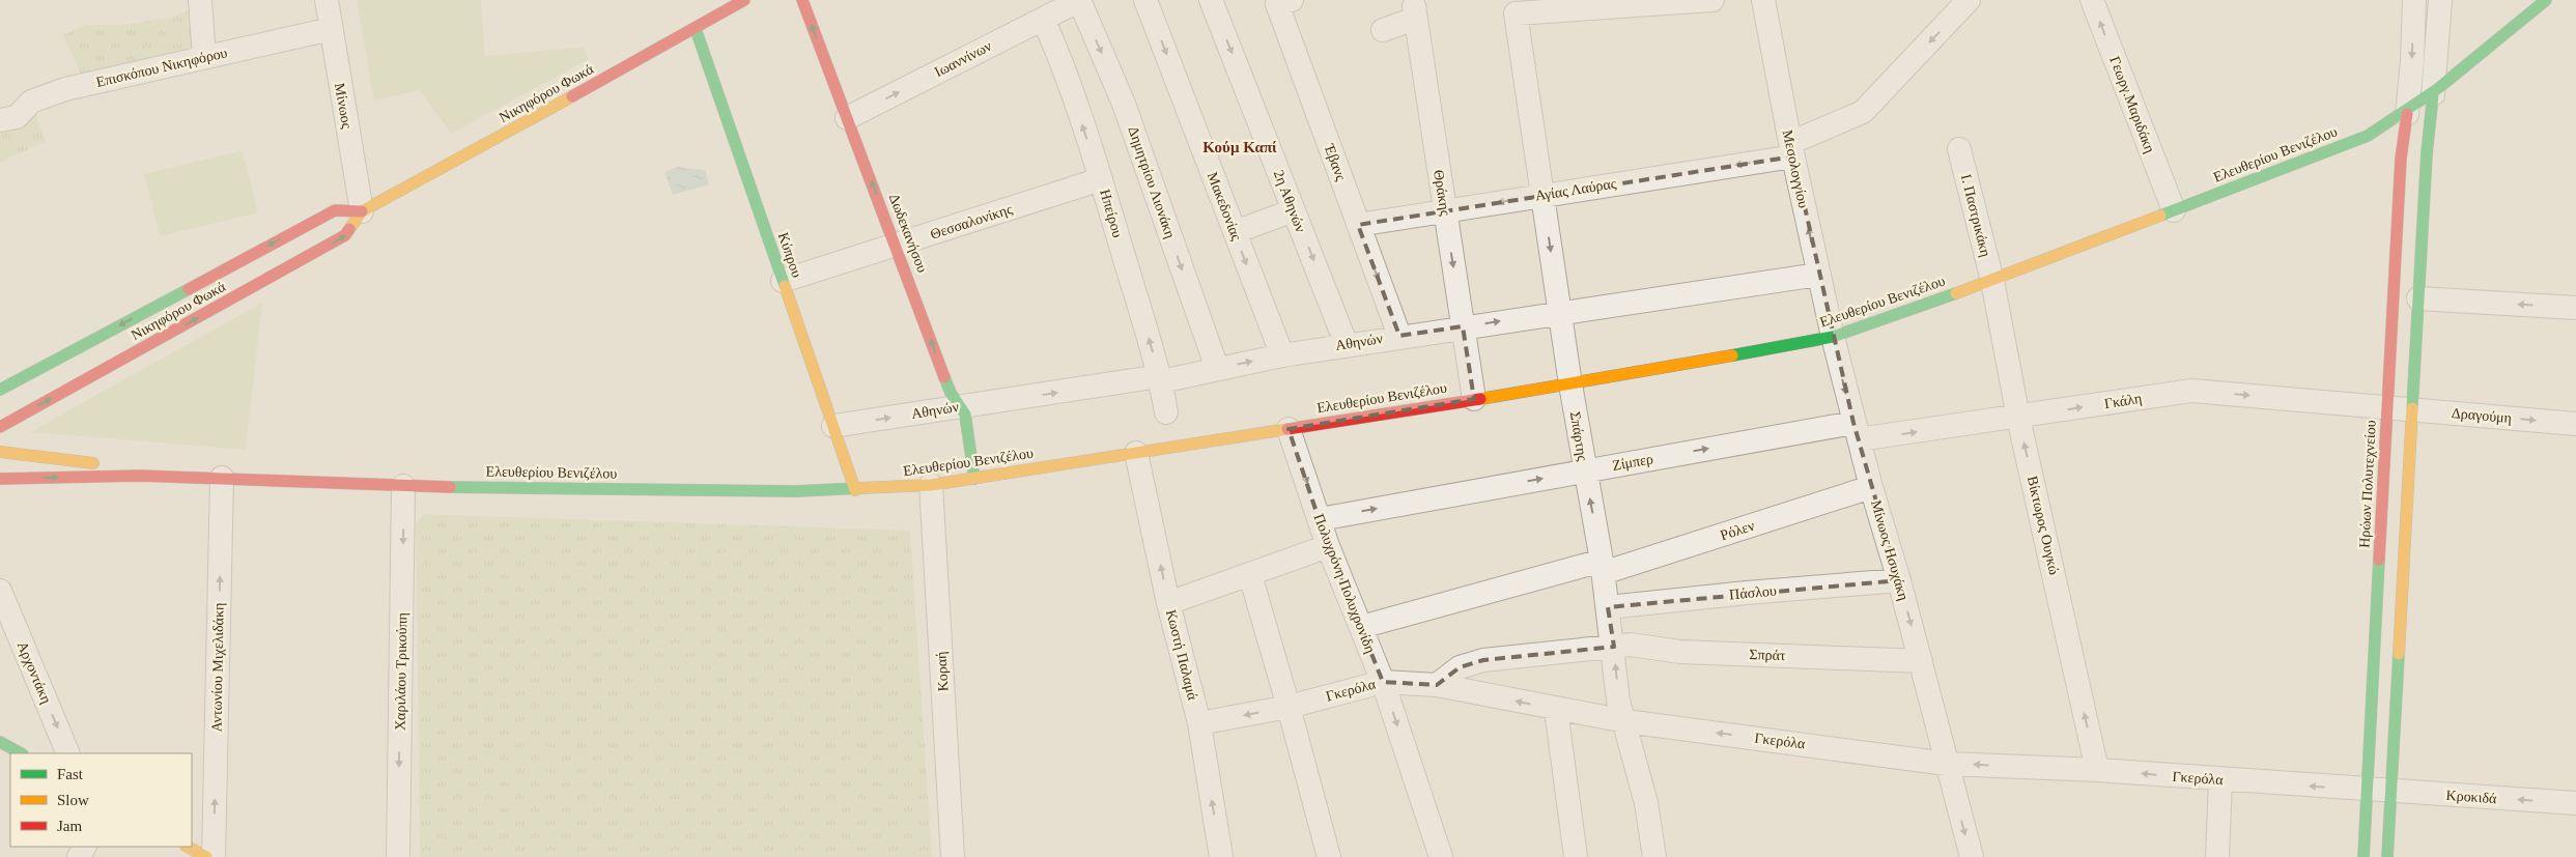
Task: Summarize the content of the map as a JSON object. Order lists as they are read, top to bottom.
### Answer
{
  "streets": {
    "main road": [
      "Νικηφόρου Φωκά",
      "Ελευθερίου Βενιζέλου",
      "Δωδεκανήσου",
      "Κύπρου",
      "Ηρώων Πολυτεχνείου"
    ],
    "street": [
      "Ιωαννίνων",
      "Επισκόπου Νικηφόρου",
      "Γεωργ.Μαριδάκη",
      "Μίνωος",
      "Έβανς",
      "Μεσολογγίου",
      "Δημητρίου Λιονάκη",
      "Αγίας Λαύρας",
      "Θράκης",
      "2η Αθηνών",
      "Μακεδονίας",
      "Ηπείρου",
      "Ι. Παστρικάκη",
      "Θεσσαλονίκης",
      "Αθηνών",
      "Γκάλη",
      "Δραγούμη",
      "Σπάρτης",
      "Ζίμπερ",
      "Βίκτωρος Ουγκώ",
      "Ρόλεν",
      "Μίνωος Ησυχάκη",
      "Πολυχρόνη Πολυχρονίδη",
      "Πάσλου",
      "Κωστή Παλαμά",
      "Σπράτ",
      "Αντωνίου Μιχελιδάκη",
      "Χαριλάου Τρικούπη",
      "Κοραή",
      "Αρχοντάκη",
      "Γκερόλα",
      "Κροκιδά"
    ]
  },
  "crossings": [
    ["Ιωαννίνων", "Δημητρίου Λιονάκη"],
    ["Ιωαννίνων", "Ηπείρου"],
    ["Ιωαννίνων", "Δωδεκανήσου"],
    ["Επισκόπου Νικηφόρου", "Μίνωος"],
    ["Νικηφόρου Φωκά", "Μίνωος"],
    ["Νικηφόρου Φωκά", "Κύπρου"],
    ["Γεωργ.Μαριδάκη", "Ελευθερίου Βενιζέλου"],
    ["Ελευθερίου Βενιζέλου", "Μεσολογγίου"],
    ["Ελευθερίου Βενιζέλου", "Θράκης"],
    ["Ελευθερίου Βενιζέλου", "Ι. Παστρικάκη"],
    ["Ελευθερίου Βενιζέλου", "Δωδεκανήσου"],
    ["Ελευθερίου Βενιζέλου", "Κύπρου"],
    ["Ελευθερίου Βενιζέλου", "Σπάρτης"],
    ["Ελευθερίου Βενιζέλου", "Ηρώων Πολυτεχνείου"],
    ["Ελευθερίου Βενιζέλου", "Βίκτωρος Ουγκώ"],
    ["Ελευθερίου Βενιζέλου", "Μίνωος Ησυχάκη"],
    ["Ελευθερίου Βενιζέλου", "Πολυχρόνη Πολυχρονίδη"],
    ["Ελευθερίου Βενιζέλου", "Κωστή Παλαμά"],
    ["Ελευθερίου Βενιζέλου", "Αντωνίου Μιχελιδάκη"],
    ["Ελευθερίου Βενιζέλου", "Χαριλάου Τρικούπη"],
    ["Ελευθερίου Βενιζέλου", "Κοραή"],
    ["Έβανς", "Αγίας Λαύρας"],
    ["Έβανς", "Αθηνών"],
    ["Μεσολογγίου", "Αγίας Λαύρας"],
    ["Μεσολογγίου", "Αθηνών"],
    ["Μεσολογγίου", "Μίνωος Ησυχάκη"],
    ["Δημητρίου Λιονάκη", "Αθηνών"],
    ["Αγίας Λαύρας", "Θράκης"],
    ["Αγίας Λαύρας", "Σπάρτης"],
    ["Θράκης", "Αθηνών"],
    ["2η Αθηνών", "Αθηνών"],
    ["Μακεδονίας", "Αθηνών"],
    ["Ηπείρου", "Θεσσαλονίκης"],
    ["Ηπείρου", "Αθηνών"],
    ["Ι. Παστρικάκη", "Βίκτωρος Ουγκώ"],
    ["Θεσσαλονίκης", "Δωδεκανήσου"],
    ["Θεσσαλονίκης", "Κύπρου"],
    ["Δωδεκανήσου", "Αθηνών"],
    ["Κύπρου", "Αθηνών"],
    ["Αθηνών", "Σπάρτης"],
    ["Γκάλη", "Δραγούμη"],
    ["Γκάλη", "Ζίμπερ"],
    ["Γκάλη", "Ηρώων Πολυτεχνείου"],
    ["Γκάλη", "Βίκτωρος Ουγκώ"],
    ["Γκάλη", "Μίνωος Ησυχάκη"],
    ["Δραγούμη", "Ηρώων Πολυτεχνείου"],
    ["Σπάρτης", "Ζίμπερ"],
    ["Σπάρτης", "Ρόλεν"],
    ["Σπάρτης", "Πάσλου"],
    ["Σπάρτης", "Σπράτ"],
    ["Σπάρτης", "Γκερόλα"],
    ["Ζίμπερ", "Μίνωος Ησυχάκη"],
    ["Ζίμπερ", "Πολυχρόνη Πολυχρονίδη"],
    ["Ηρώων Πολυτεχνείου", "Γκερόλα"],
    ["Ηρώων Πολυτεχνείου", "Κροκιδά"],
    ["Βίκτωρος Ουγκώ", "Γκερόλα"],
    ["Ρόλεν", "Μίνωος Ησυχάκη"],
    ["Ρόλεν", "Πολυχρόνη Πολυχρονίδη"],
    ["Μίνωος Ησυχάκη", "Πάσλου"],
    ["Μίνωος Ησυχάκη", "Σπράτ"],
    ["Μίνωος Ησυχάκη", "Γκερόλα"],
    ["Πολυχρόνη Πολυχρονίδη", "Γκερόλα"],
    ["Κωστή Παλαμά", "Γκερόλα"],
    ["Σπράτ", "Γκερόλα"],
    ["Γκερόλα", "Κροκιδά"]
  ],
  "one_way": [
    "Ιωαννίνων",
    "Γεωργ.Μαριδάκη",
    "Μεσολογγίου",
    "Δημητρίου Λιονάκη",
    "Αγίας Λαύρας",
    "2η Αθηνών",
    "Μακεδονίας",
    "Ηπείρου",
    "Δωδεκανήσου",
    "Αθηνών",
    "Γκάλη",
    "Ζίμπερ",
    "Βίκτωρος Ουγκώ",
    "Μίνωος Ησυχάκη",
    "Αντωνίου Μιχελιδάκη",
    "Χαριλάου Τρικούπη",
    "Αρχοντάκη",
    "Γκερόλα",
    "Κροκιδά"
  ],
  "districts": ["Κούμ Καπί"],
  "legend": ["Fast", "Slow", "Jam"]
}
